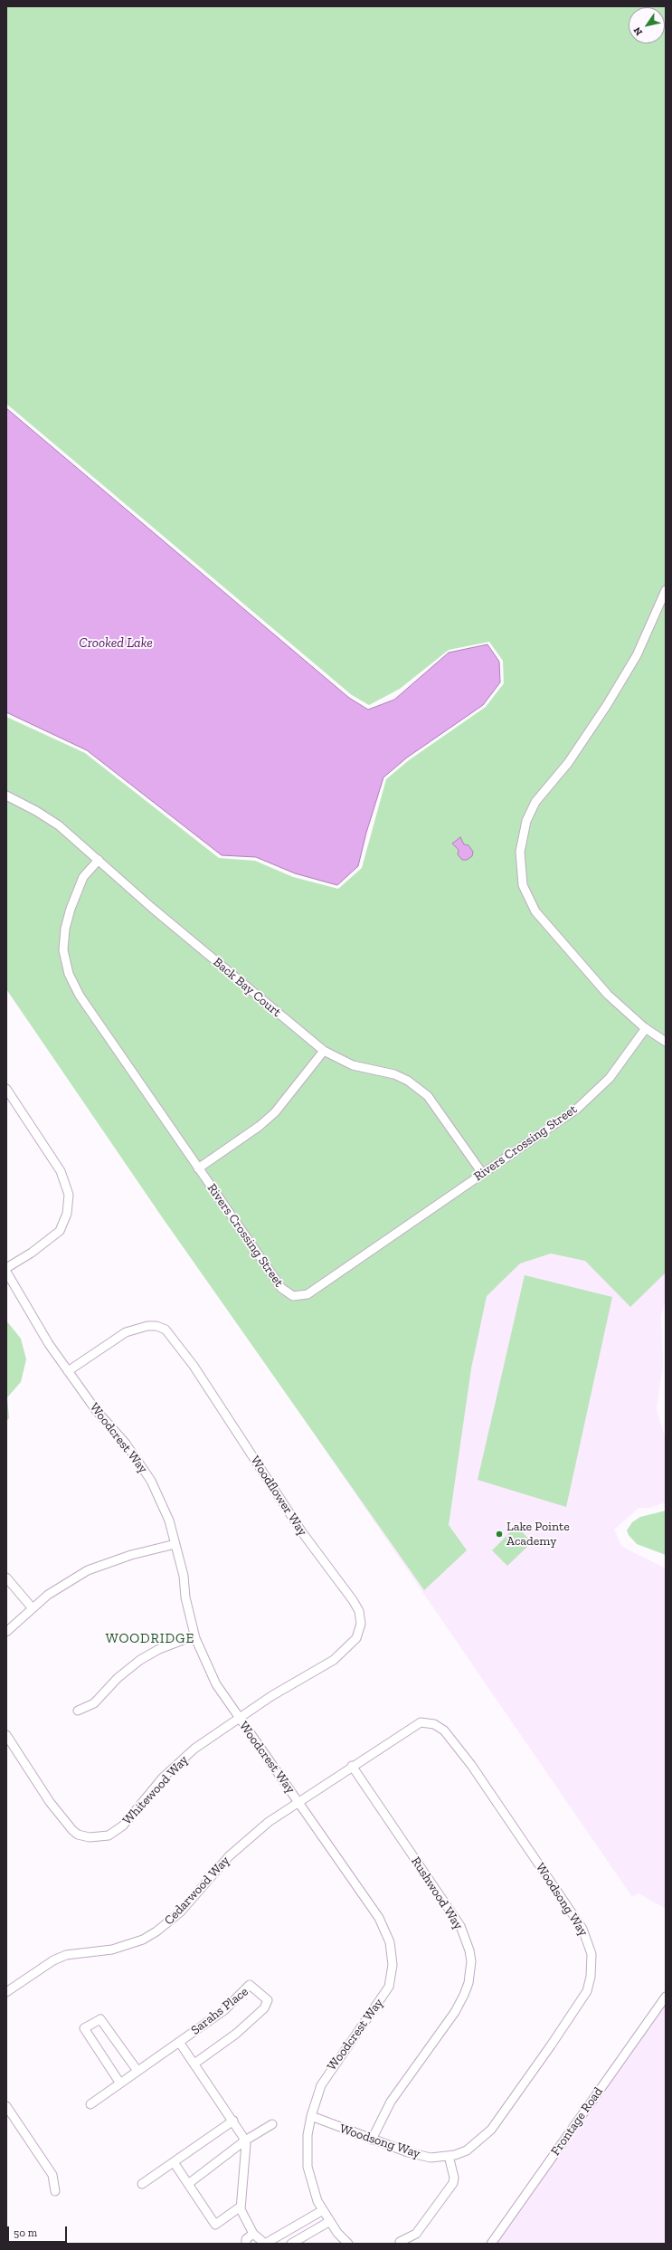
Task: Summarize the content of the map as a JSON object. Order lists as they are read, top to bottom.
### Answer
{
  "streets": {
    "street": [
      "Back Bay Court",
      "Rivers Crossing Street",
      "Woodcrest Way",
      "Woodflower Way",
      "Whitewood Way",
      "Cedarwood Way",
      "Rushwood Way",
      "Woodsong Way",
      "Sarahs Place",
      "Frontage Road"
    ]
  },
  "crossings": [
    ["Back Bay Court", "Rivers Crossing Street"],
    ["Woodcrest Way", "Woodflower Way"],
    ["Woodcrest Way", "Whitewood Way"],
    ["Woodcrest Way", "Cedarwood Way"],
    ["Woodcrest Way", "Woodsong Way"],
    ["Woodflower Way", "Whitewood Way"],
    ["Cedarwood Way", "Woodsong Way"],
    ["Rushwood Way", "Woodsong Way"]
  ],
  "districts": ["WOODRIDGE"],
  "water": ["Crooked Lake"],
  "places": ["Lake Pointe Academy"],
  "scale_bar": "50 m",
  "north": "bottom left"
}
